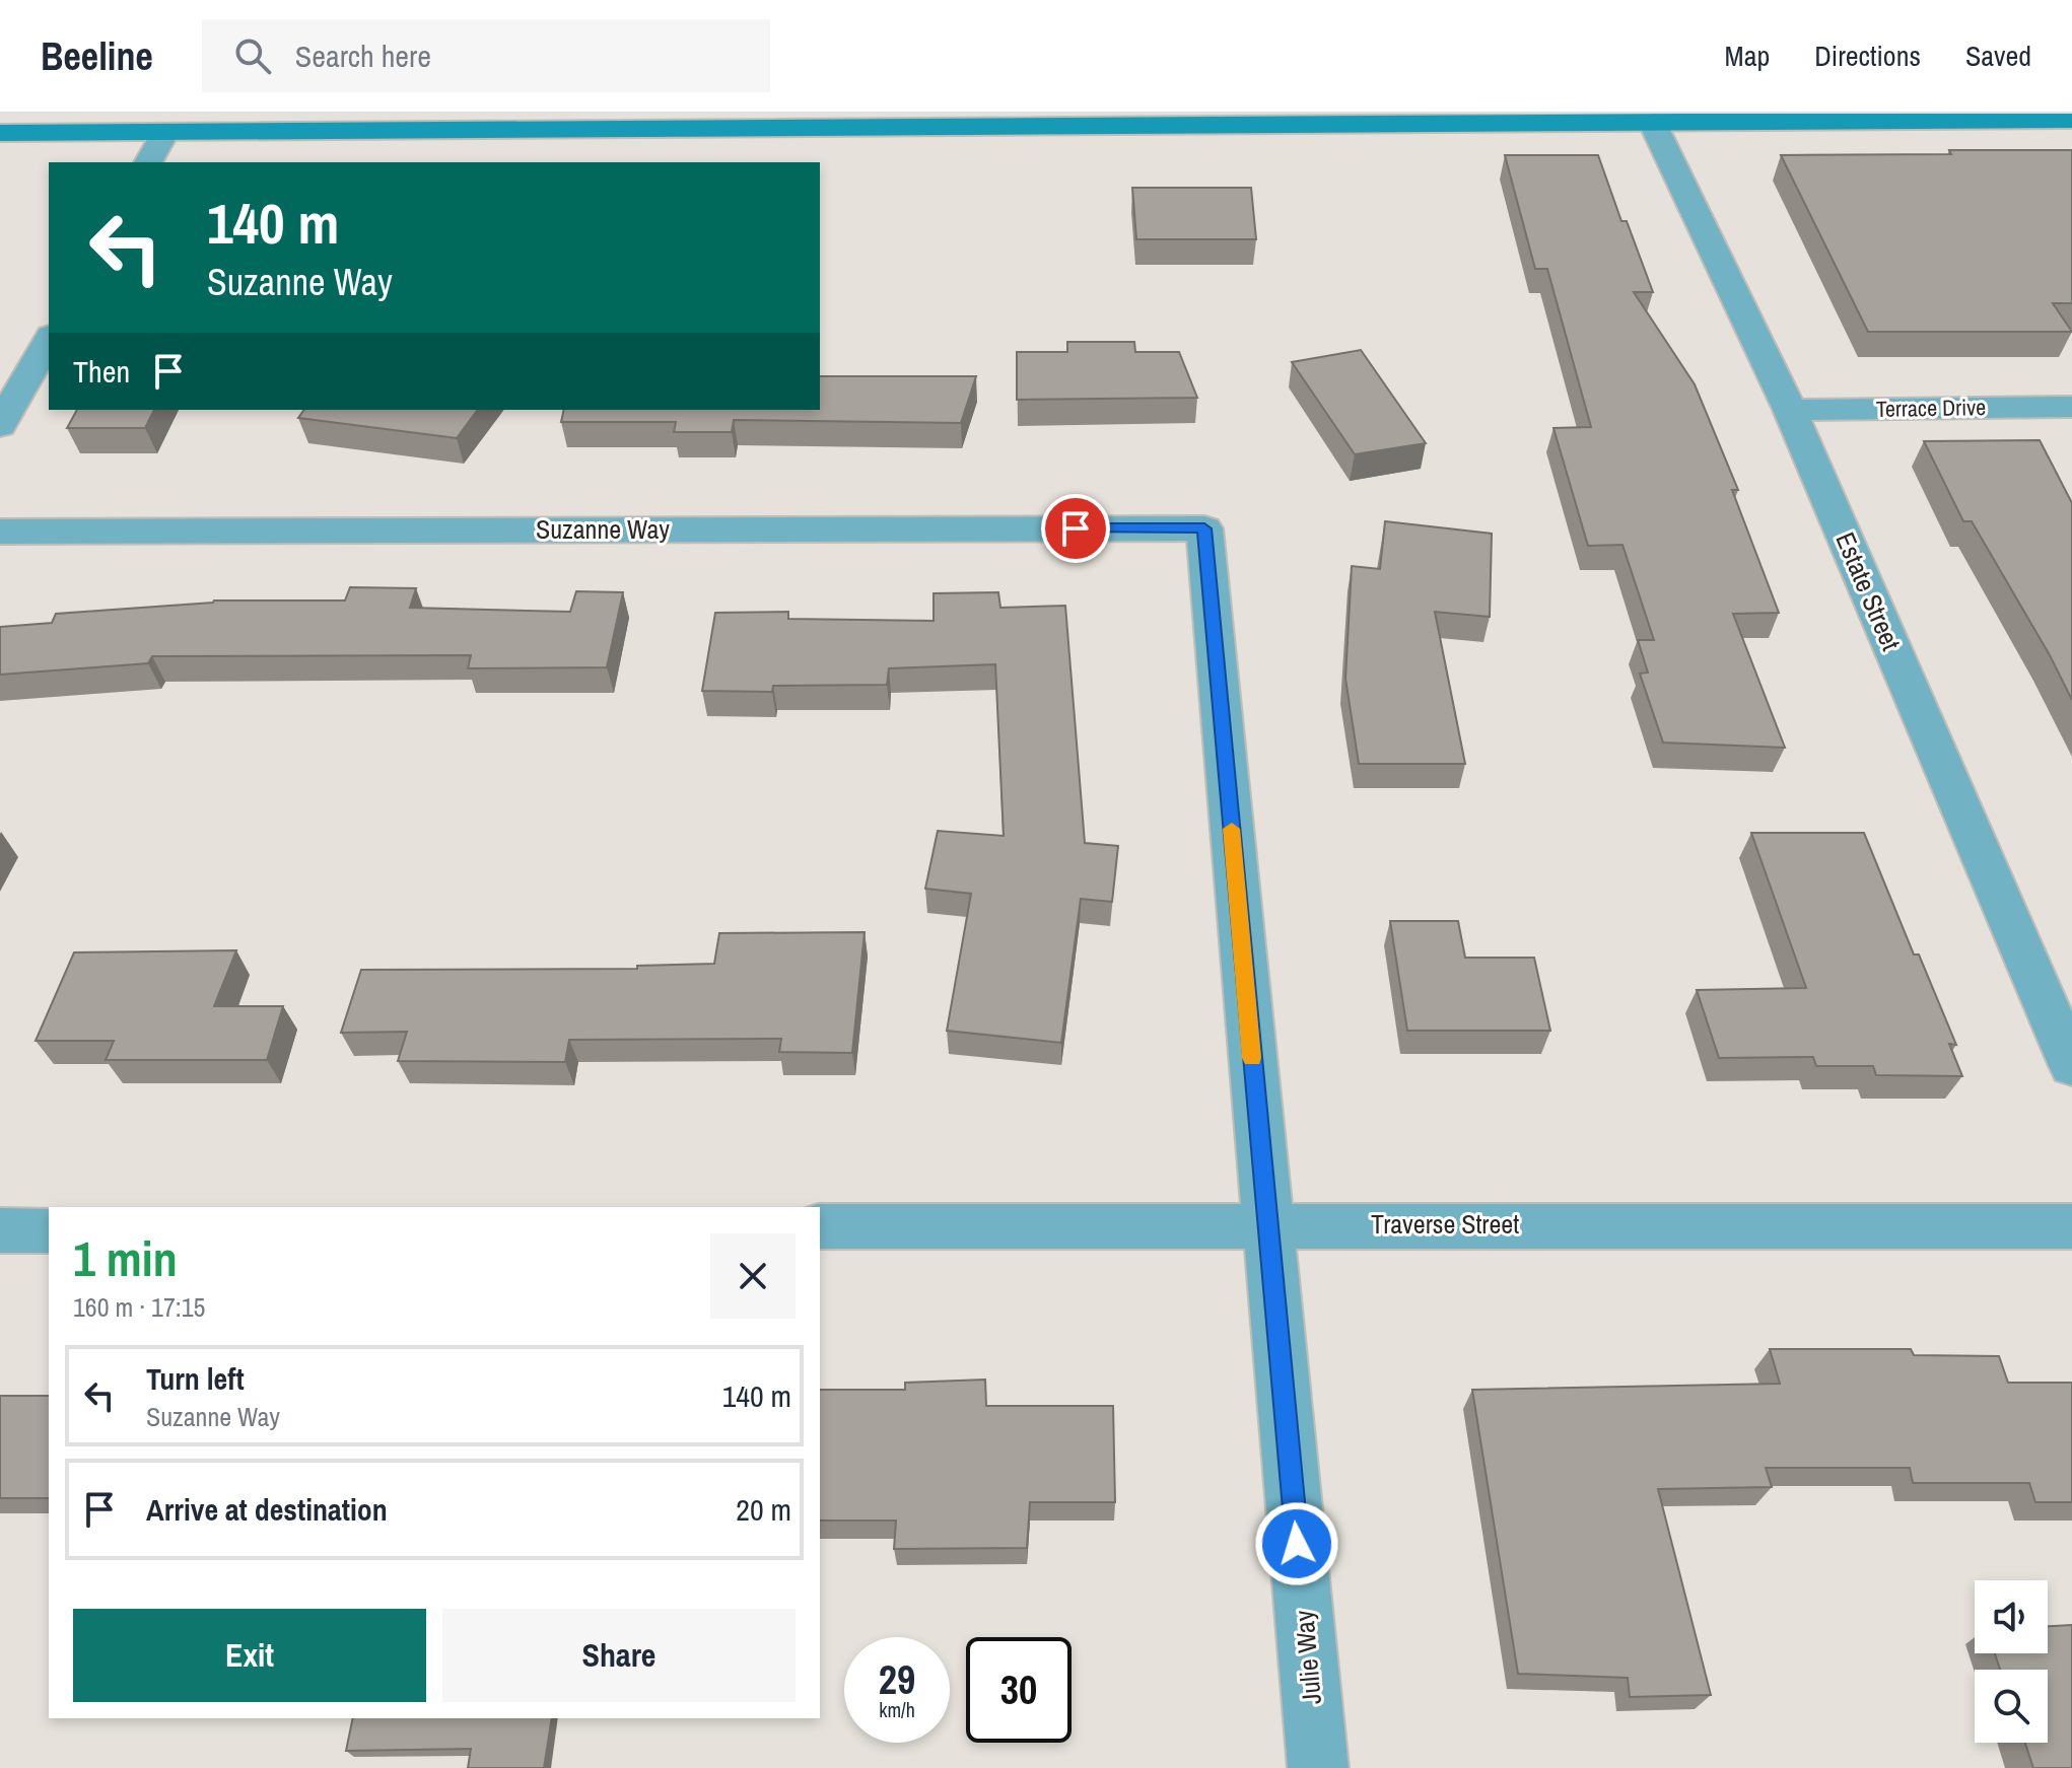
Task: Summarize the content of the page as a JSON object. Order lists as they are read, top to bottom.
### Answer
{
  "streets": {
    "street": [
      "Terrace Drive",
      "Suzanne Way",
      "Estate Street",
      "Traverse Street",
      "Julie Way"
    ]
  },
  "crossings": [
    ["Terrace Drive", "Estate Street"],
    ["Suzanne Way", "Julie Way"],
    ["Traverse Street", "Julie Way"]
  ],
  "page": {
    "header": "Beeline",
    "search": "Search here",
    "nav": ["Map", "Directions", "Saved"],
    "turn": ["140 m", "Suzanne Way"],
    "then": "Then",
    "heading": ["1 min", "160 m · 17:15"],
    "list": [
      {
        "name": "Turn left",
        "note": "Suzanne Way",
        "value": "140 m"
      },
      {
        "name": "Arrive at destination",
        "value": "20 m"
      }
    ],
    "buttons": ["Exit", "Share"],
    "speed": "29 km/h",
    "limit": "30"
  }
}
